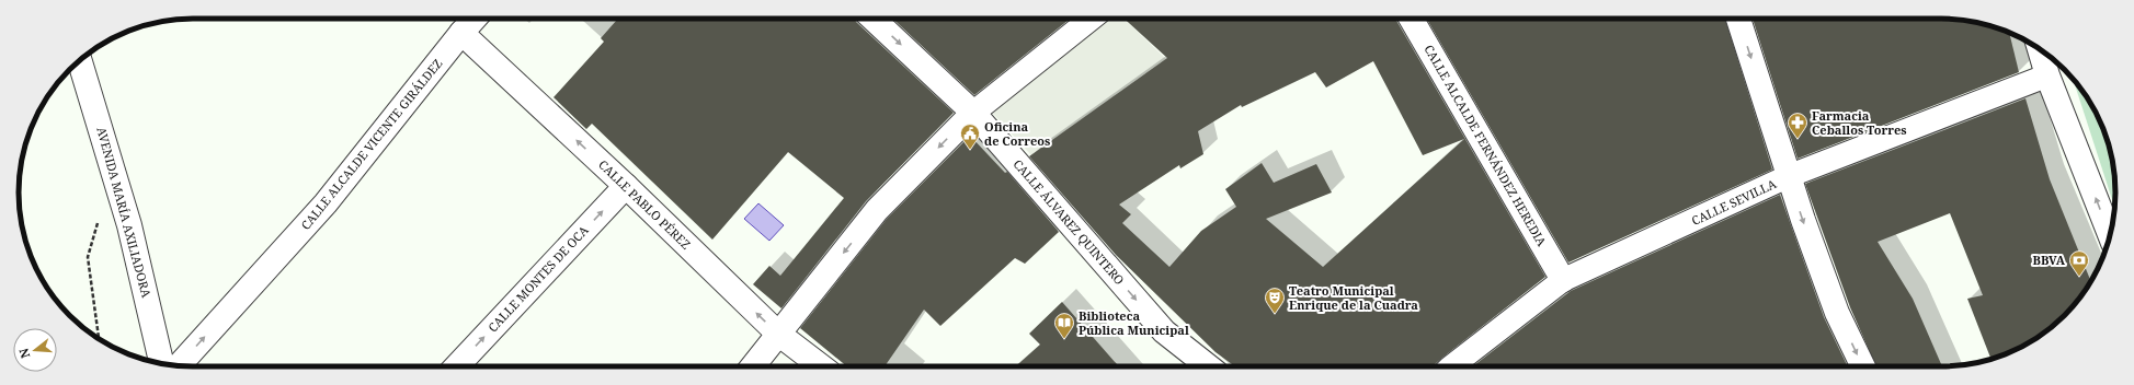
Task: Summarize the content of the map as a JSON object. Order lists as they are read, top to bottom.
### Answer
{
  "streets": {
    "street": [
      "CALLE ALCALDE VICENTE GIRÁLDEZ",
      "CALLE ALCALDE FERNÁNDEZ HEREDIA",
      "CALLE SEVILLA",
      "CALLE PABLO PÉREZ",
      "AVENIDA MARÍA AXILIADORA",
      "CALLE ÁLVAREZ QUINTERO",
      "CALLE MONTES DE OCA"
    ]
  },
  "crossings": [
    ["CALLE ALCALDE VICENTE GIRÁLDEZ", "CALLE PABLO PÉREZ"],
    ["CALLE ALCALDE FERNÁNDEZ HEREDIA", "CALLE SEVILLA"],
    ["CALLE PABLO PÉREZ", "CALLE MONTES DE OCA"]
  ],
  "one_way": [
    "CALLE ALCALDE VICENTE GIRÁLDEZ",
    "CALLE PABLO PÉREZ",
    "CALLE ÁLVAREZ QUINTERO",
    "CALLE MONTES DE OCA"
  ],
  "places": {
    "pharmacy": ["Farmacia Ceballos Torres"],
    "public building": ["Oficina de Correos"],
    "bank": ["BBVA"],
    "theatre": ["Teatro Municipal Enrique de la Cuadra"],
    "library": ["Biblioteca Pública Municipal"]
  },
  "north": "left"
}
